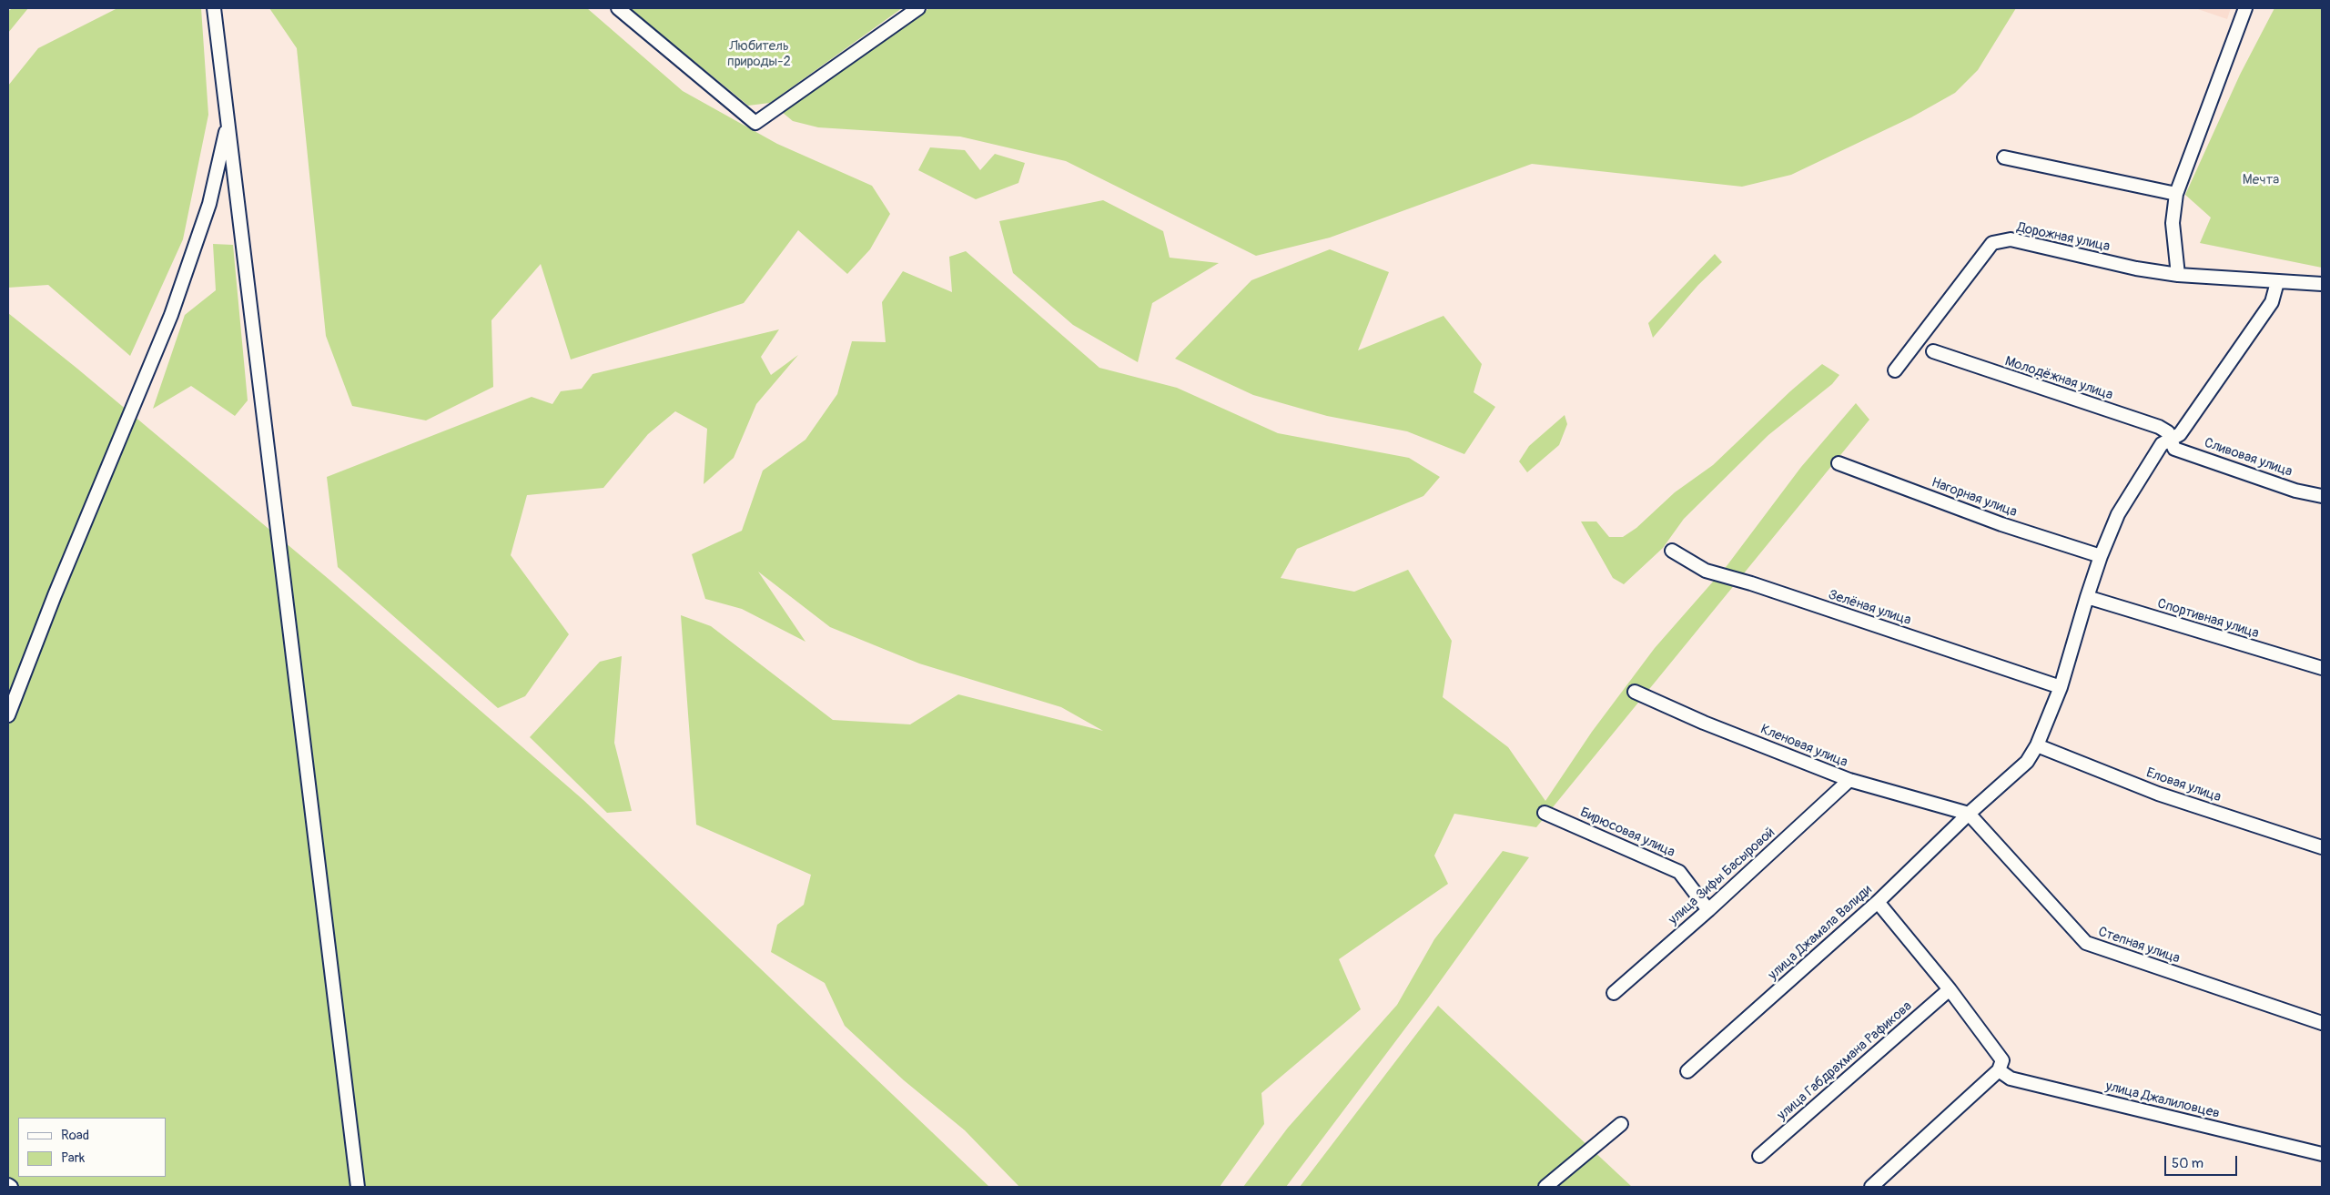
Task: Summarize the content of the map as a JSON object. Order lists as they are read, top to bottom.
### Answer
{
  "streets": {
    "street": [
      "Дорожная улица",
      "Молодёжная улица",
      "Сливовая улица",
      "Нагорная улица",
      "Зелёная улица",
      "Спортивная улица",
      "Кленовая улица",
      "Еловая улица",
      "Бирюсовая улица",
      "улица Зифы Басыровой",
      "улица Джамала Валиди",
      "Степная улица",
      "улица Габдрахмана Рафикова",
      "улица Джалиловцев"
    ]
  },
  "crossings": [
    ["Дорожная улица", "улица Джамала Валиди"],
    ["Молодёжная улица", "Сливовая улица"],
    ["Молодёжная улица", "улица Джамала Валиди"],
    ["Сливовая улица", "улица Джамала Валиди"],
    ["Нагорная улица", "улица Джамала Валиди"],
    ["Зелёная улица", "улица Джамала Валиди"],
    ["Спортивная улица", "улица Джамала Валиди"],
    ["Кленовая улица", "улица Зифы Басыровой"],
    ["Кленовая улица", "улица Джамала Валиди"],
    ["Кленовая улица", "Степная улица"],
    ["Еловая улица", "улица Джамала Валиди"],
    ["Бирюсовая улица", "улица Зифы Басыровой"],
    ["улица Джамала Валиди", "Степная улица"]
  ],
  "parks": ["Любитель природы-2", "Мечта"],
  "legend": ["Road", "Park"],
  "scale_bar": "50 m"
}
